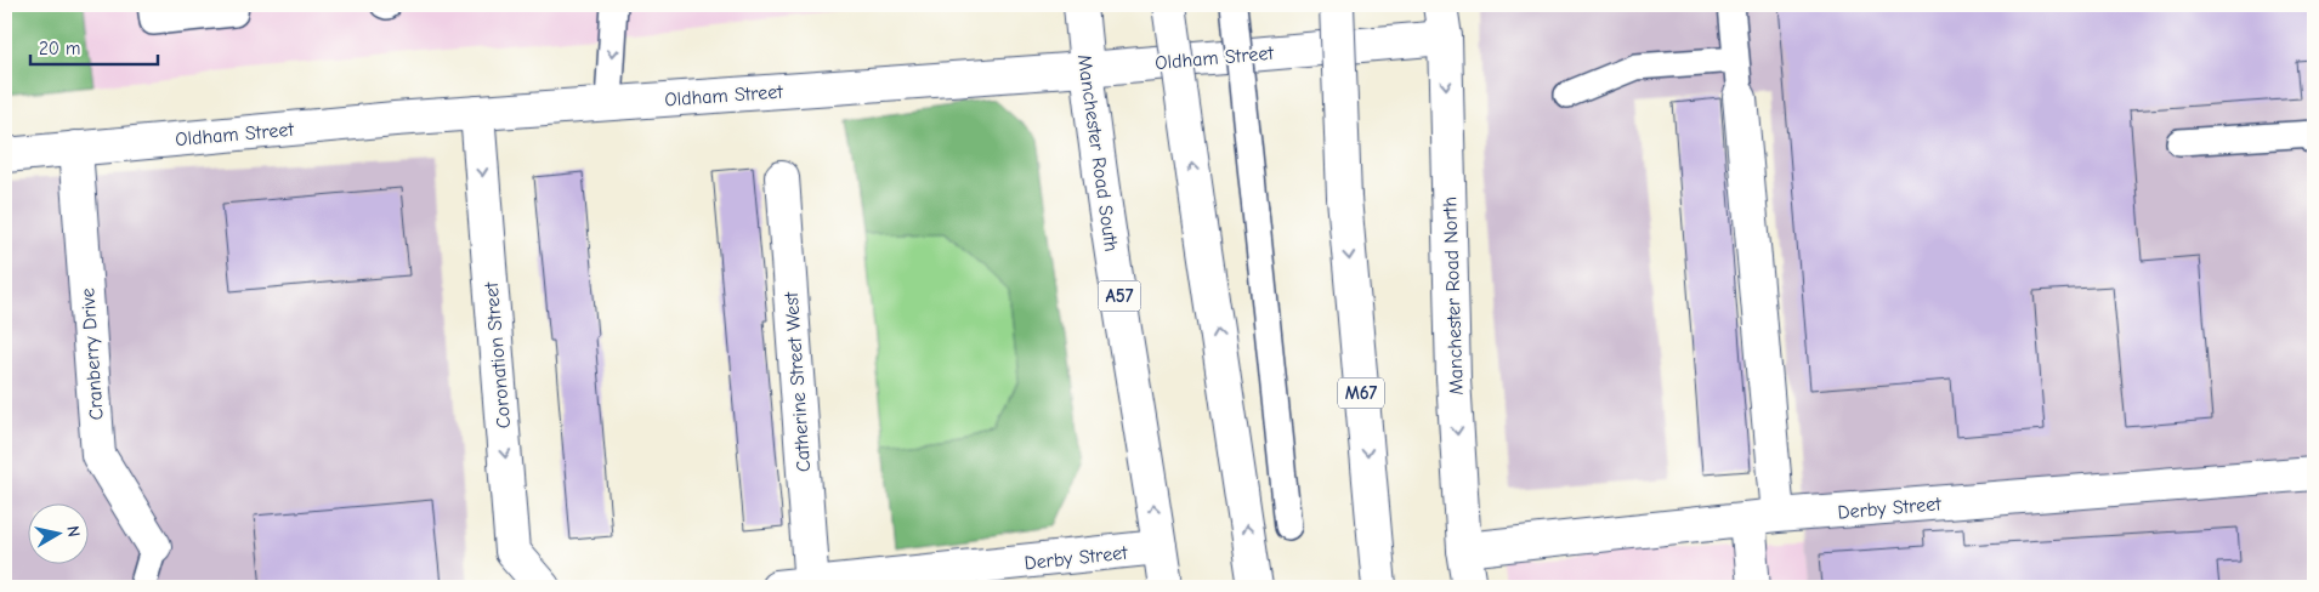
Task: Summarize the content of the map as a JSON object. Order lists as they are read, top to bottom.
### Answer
{
  "streets": {
    "main road": [
      "Oldham Street",
      "Manchester Road South",
      "A57",
      "Manchester Road North",
      "Cranberry Drive",
      "Coronation Street",
      "Catherine Street West",
      "M67",
      "Derby Street"
    ]
  },
  "crossings": [
    ["Oldham Street", "Manchester Road South"],
    ["Oldham Street", "Manchester Road North"],
    ["Oldham Street", "Cranberry Drive"],
    ["Oldham Street", "Coronation Street"],
    ["Manchester Road South", "Derby Street"],
    ["Manchester Road North", "Derby Street"],
    ["Catherine Street West", "Derby Street"]
  ],
  "one_way": ["Coronation Street"],
  "scale_bar": "20 m",
  "north": "right"
}
